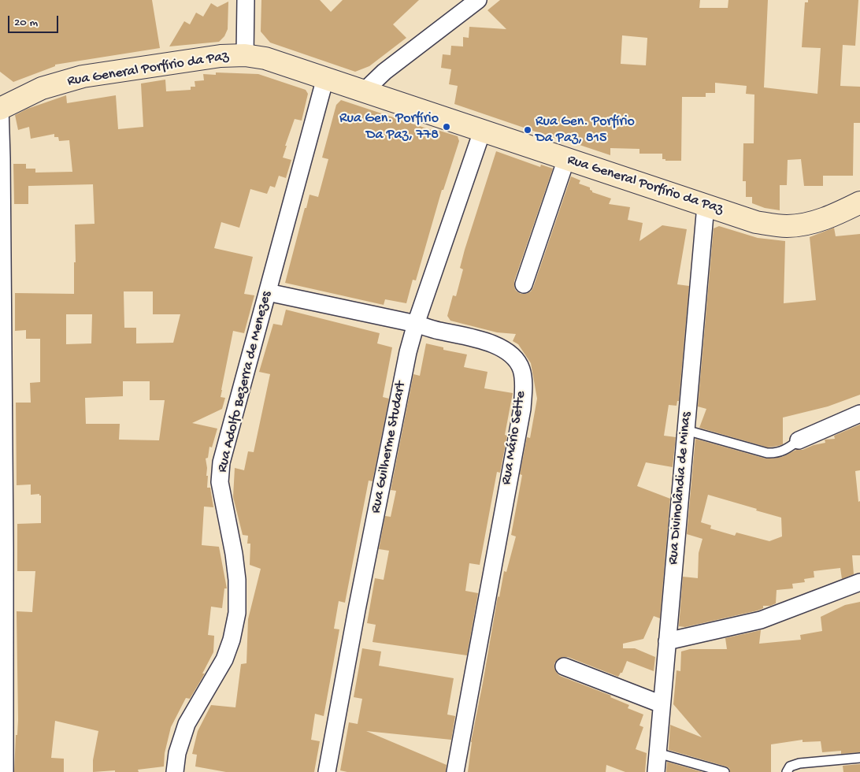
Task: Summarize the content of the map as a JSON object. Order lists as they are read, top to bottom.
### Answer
{
  "streets": {
    "street": [
      "Rua General Porfírio da Paz",
      "Rua Adolfo Bezerra de Menezes",
      "Rua Mário Sette",
      "Rua Guilherme Studart",
      "Rua Divinolândia de Minas"
    ]
  },
  "crossings": [
    ["Rua General Porfírio da Paz", "Rua Adolfo Bezerra de Menezes"],
    ["Rua General Porfírio da Paz", "Rua Guilherme Studart"],
    ["Rua General Porfírio da Paz", "Rua Divinolândia de Minas"],
    ["Rua Adolfo Bezerra de Menezes", "Rua Mário Sette"],
    ["Rua Mário Sette", "Rua Guilherme Studart"]
  ],
  "places": ["Rua Gen. Porfírio Da Paz, 778", "Rua Gen. Porfírio Da Paz, 815"],
  "scale_bar": "20 m"
}
